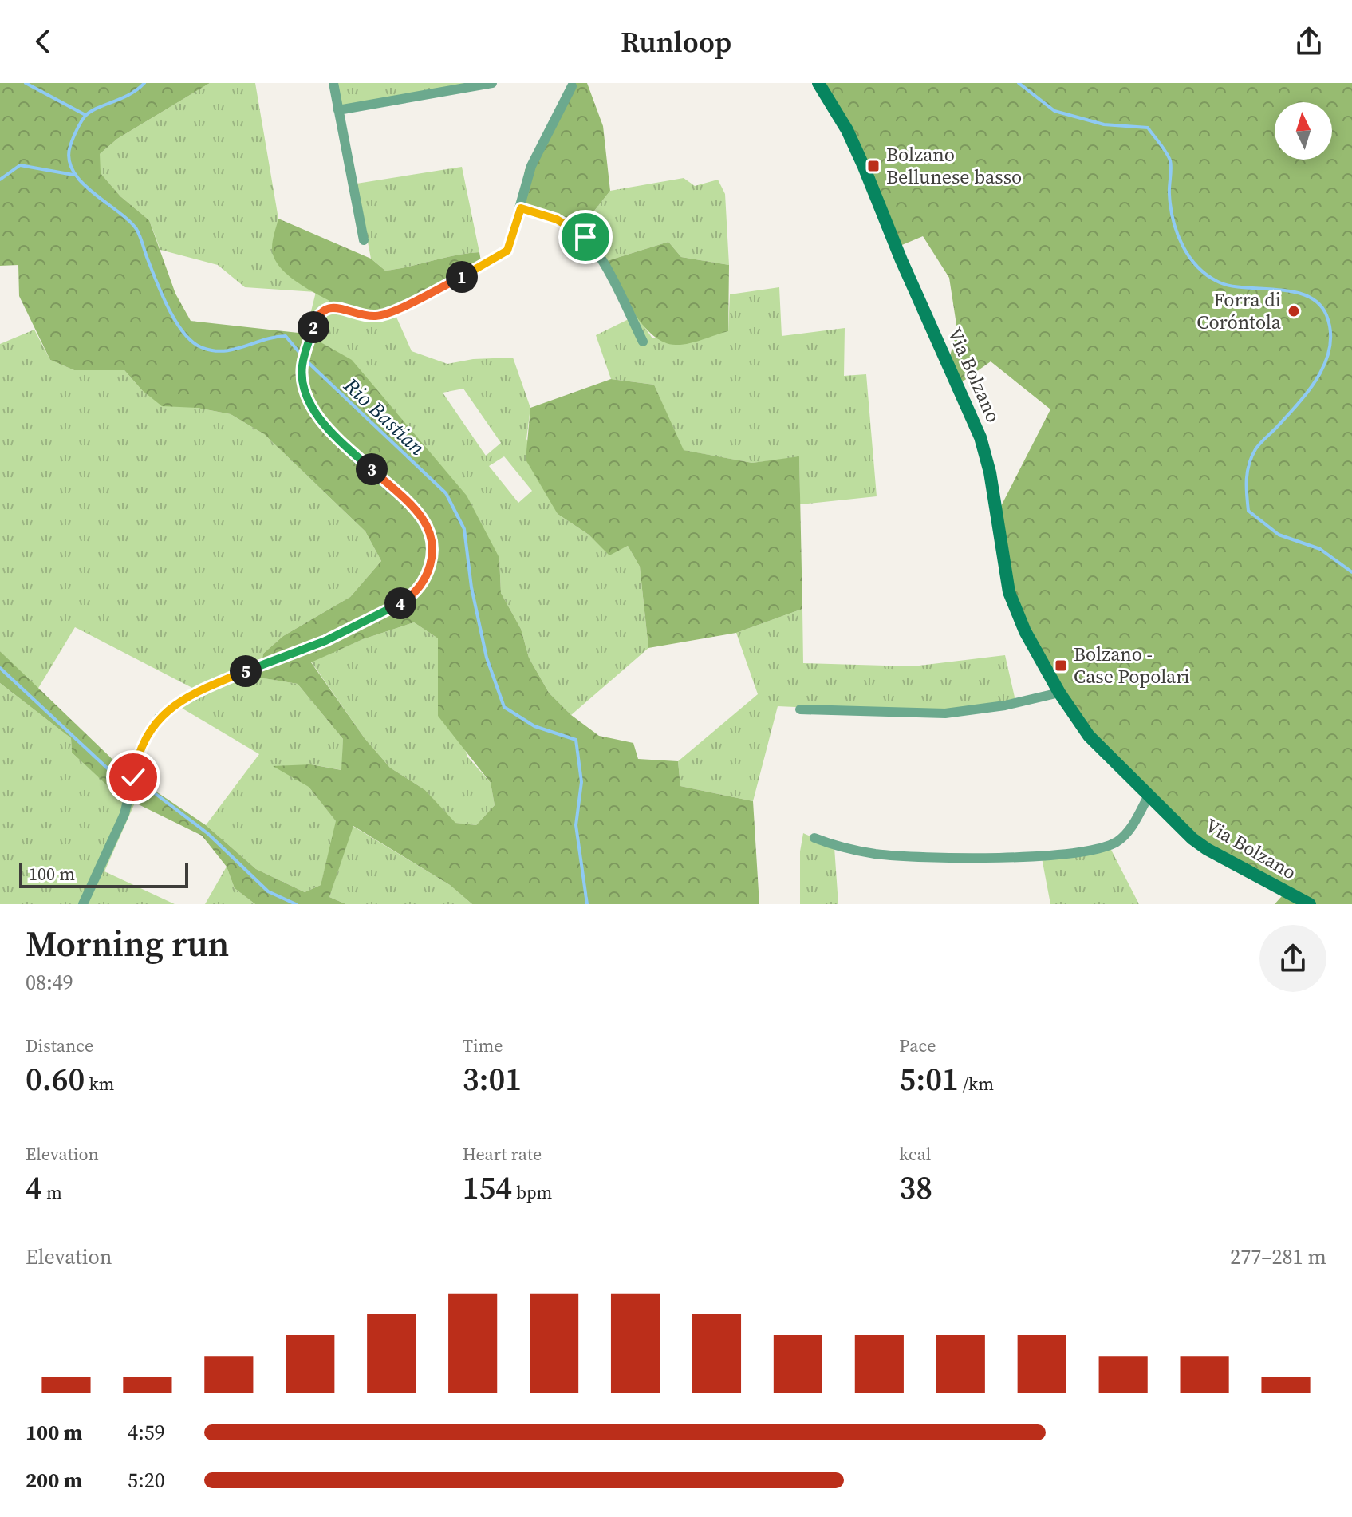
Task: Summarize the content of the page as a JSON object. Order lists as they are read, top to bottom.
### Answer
{
  "streets": {
    "street": ["Via Bolzano"]
  },
  "water": ["Rio Bastian"],
  "places": {
    "transit": ["Bolzano Bellunese basso", "Bolzano - Case Popolari"],
    "other": ["Forra di Coróntola"]
  },
  "scale_bar": "100 m",
  "north": "top",
  "page": {
    "header": "Runloop",
    "pins": [
      "1",
      "2",
      "3",
      "4",
      "5"
    ],
    "scale": "100 m",
    "heading": ["Morning run", "08:49"],
    "stats": [
      ["Distance", "0.60 km"],
      ["Time", "3:01"],
      ["Pace", "5:01 /km"],
      ["Elevation", "4 m"],
      ["Heart rate", "154 bpm"],
      ["kcal", "38"]
    ],
    "chart": ["Elevation", "277–281 m"],
    "list": [
      {
        "name": "100 m",
        "note": "4:59"
      },
      {
        "name": "200 m",
        "note": "5:20"
      }
    ]
  }
}
